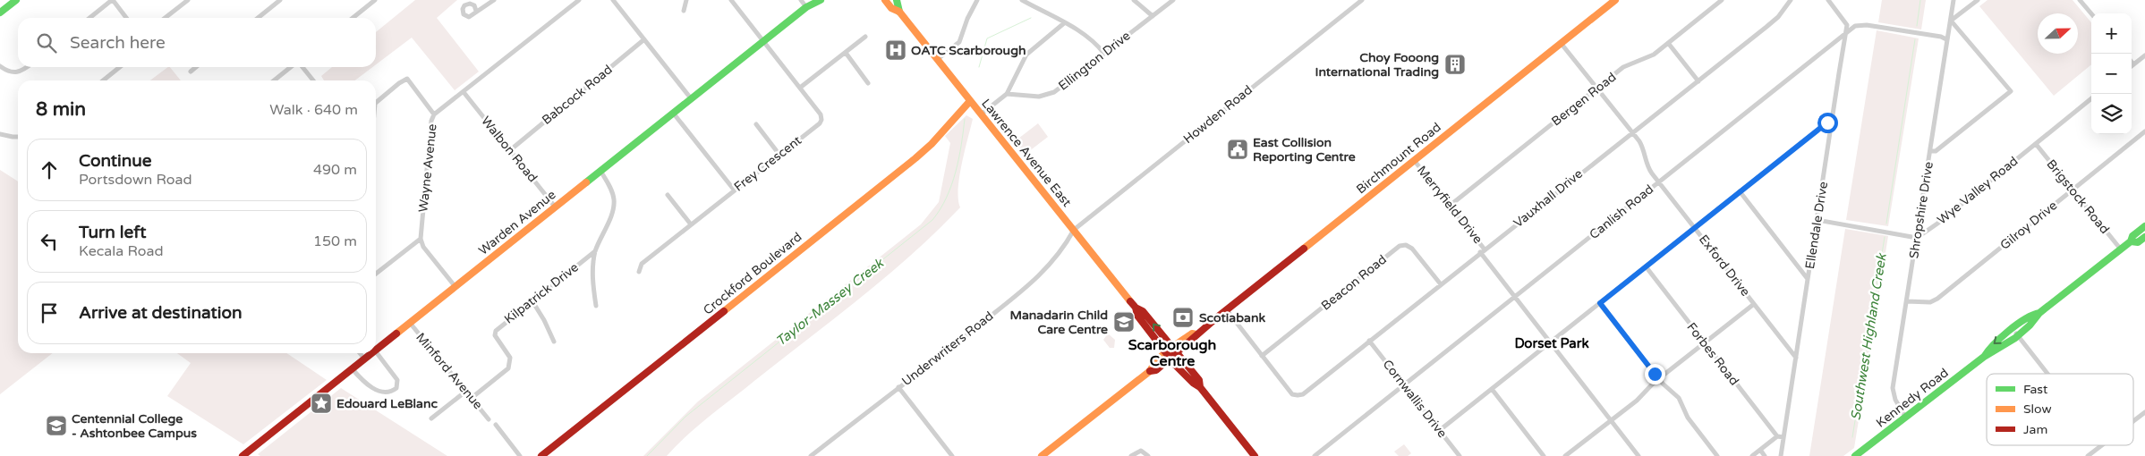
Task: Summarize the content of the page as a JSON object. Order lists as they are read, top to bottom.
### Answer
{
  "streets": {
    "main road": [
      "Lawrence Avenue East",
      "Birchmount Road",
      "Warden Avenue",
      "Crockford Boulevard",
      "Kennedy Road"
    ],
    "street": [
      "Ellington Drive",
      "Babcock Road",
      "Bergen Road",
      "Howden Road",
      "Walbon Road",
      "Frey Crescent",
      "Wayne Avenue",
      "Wye Valley Road",
      "Brigstock Road",
      "Vauxhall Drive",
      "Merryfield Drive",
      "Shropshire Drive",
      "Canlish Road",
      "Ellendale Drive",
      "Gilroy Drive",
      "Exford Drive",
      "Beacon Road",
      "Kilpatrick Drive",
      "Underwriters Road",
      "Forbes Road",
      "Minford Avenue",
      "Cornwallis Drive"
    ]
  },
  "crossings": [
    ["Babcock Road", "Walbon Road"],
    ["Bergen Road", "Merryfield Drive"],
    ["Bergen Road", "Exford Drive"],
    ["Howden Road", "Lawrence Avenue East"],
    ["Howden Road", "Underwriters Road"],
    ["Walbon Road", "Wayne Avenue"],
    ["Walbon Road", "Warden Avenue"],
    ["Lawrence Avenue East", "Birchmount Road"],
    ["Lawrence Avenue East", "Crockford Boulevard"],
    ["Lawrence Avenue East", "Underwriters Road"],
    ["Birchmount Road", "Merryfield Drive"],
    ["Birchmount Road", "Exford Drive"],
    ["Frey Crescent", "Warden Avenue"],
    ["Wye Valley Road", "Brigstock Road"],
    ["Wye Valley Road", "Shropshire Drive"],
    ["Brigstock Road", "Gilroy Drive"],
    ["Brigstock Road", "Kennedy Road"],
    ["Vauxhall Drive", "Merryfield Drive"],
    ["Vauxhall Drive", "Exford Drive"],
    ["Vauxhall Drive", "Beacon Road"],
    ["Vauxhall Drive", "Cornwallis Drive"],
    ["Merryfield Drive", "Canlish Road"],
    ["Shropshire Drive", "Canlish Road"],
    ["Shropshire Drive", "Gilroy Drive"],
    ["Shropshire Drive", "Kennedy Road"],
    ["Canlish Road", "Ellendale Drive"],
    ["Canlish Road", "Exford Drive"],
    ["Canlish Road", "Cornwallis Drive"],
    ["Warden Avenue", "Minford Avenue"],
    ["Ellendale Drive", "Exford Drive"],
    ["Kilpatrick Drive", "Minford Avenue"]
  ],
  "districts": ["Dorset Park", "Scarborough Centre"],
  "water": ["Taylor-Massey Creek", "Southwest Highland Creek"],
  "places": {
    "hospital": ["OATC Scarborough"],
    "building": ["Choy Fooong International Trading"],
    "public building": ["East Collision Reporting Centre"],
    "bank": ["Scotiabank"],
    "school or university": ["Manadarin Child Care Centre", "Centennial College - Ashtonbee Campus"],
    "place": ["Edouard LeBlanc"]
  },
  "legend": ["Fast", "Slow", "Jam"],
  "north": "right",
  "page": {
    "map_buttons": ["+", "−"],
    "search": "Search here",
    "heading": ["8 min", "Walk · 640 m"],
    "list": [
      ["Continue", "Portsdown Road", "490 m"],
      ["Turn left", "Kecala Road", "150 m"],
      "Arrive at destination"
    ]
  }
}
